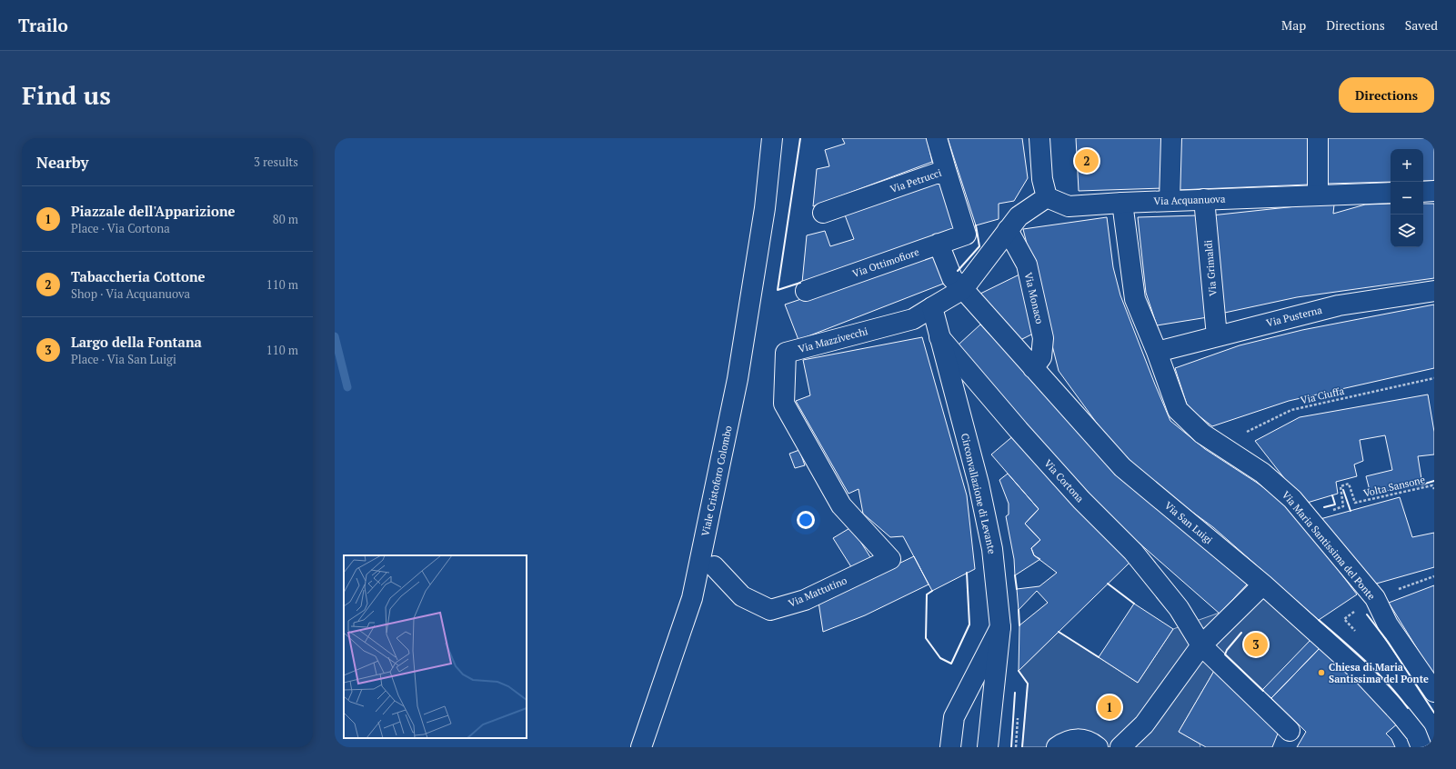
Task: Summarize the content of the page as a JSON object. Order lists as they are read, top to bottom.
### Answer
{
  "streets": {
    "street": [
      "Via Petrucci",
      "Via Acquanuova",
      "Via Ottimofiore",
      "Via Grimaldi",
      "Via Monaco",
      "Via Pusterna",
      "Via Mazzivecchi",
      "Viale Cristoforo Colombo",
      "Via Cortona",
      "Circonvallazione di Levante",
      "Via San Luigi",
      "Via Maria Santissima del Ponte",
      "Via Mattutino"
    ],
    "path": ["Via Ciuffa", "Volta Sansone"]
  },
  "crossings": [
    ["Via Petrucci", "Via Ottimofiore"],
    ["Via Acquanuova", "Via Grimaldi"],
    ["Via Acquanuova", "Via Mazzivecchi"],
    ["Via Acquanuova", "Via Maria Santissima del Ponte"],
    ["Via Ottimofiore", "Via San Luigi"],
    ["Via Grimaldi", "Via Pusterna"],
    ["Via Monaco", "Via Mazzivecchi"],
    ["Via Monaco", "Via San Luigi"],
    ["Via Pusterna", "Via Maria Santissima del Ponte"],
    ["Via Mazzivecchi", "Circonvallazione di Levante"],
    ["Via Mazzivecchi", "Via San Luigi"],
    ["Via Mazzivecchi", "Via Mattutino"],
    ["Via Ciuffa", "Via Maria Santissima del Ponte"],
    ["Via Cortona", "Circonvallazione di Levante"],
    ["Volta Sansone", "Via Maria Santissima del Ponte"]
  ],
  "places": ["Chiesa di Maria Santissima del Ponte"],
  "page": {
    "header": "Trailo",
    "nav": ["Map", "Directions", "Saved"],
    "buttons": "Directions",
    "title": "Find us",
    "heading": ["Nearby", "3 results"],
    "pins": ["2", "3", "1"],
    "map_buttons": ["+", "−"],
    "list": [
      {
        "mark": "1",
        "name": "Piazzale dell'Apparizione",
        "note": "Place · Via Cortona",
        "value": "80 m"
      },
      {
        "mark": "2",
        "name": "Tabaccheria Cottone",
        "note": "Shop · Via Acquanuova",
        "value": "110 m"
      },
      {
        "mark": "3",
        "name": "Largo della Fontana",
        "note": "Place · Via San Luigi",
        "value": "110 m"
      }
    ]
  }
}
